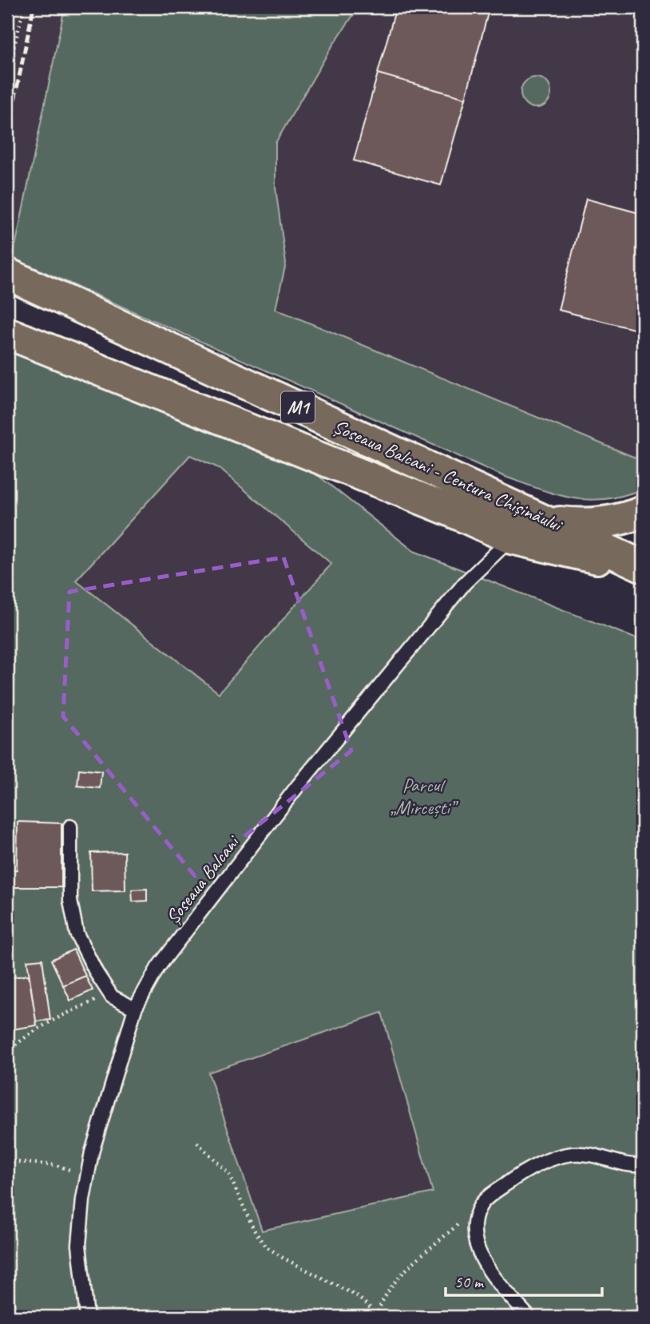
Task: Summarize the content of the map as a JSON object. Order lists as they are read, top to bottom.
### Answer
{
  "streets": {
    "highway": ["M1", "Șoseaua Balcani - Centura Chișinăului"],
    "lane": ["Șoseaua Balcani"]
  },
  "crossings": [
    ["Șoseaua Balcani - Centura Chișinăului", "Șoseaua Balcani"]
  ],
  "parks": ["Parcul „Mircești”"],
  "scale_bar": "50 m"
}
